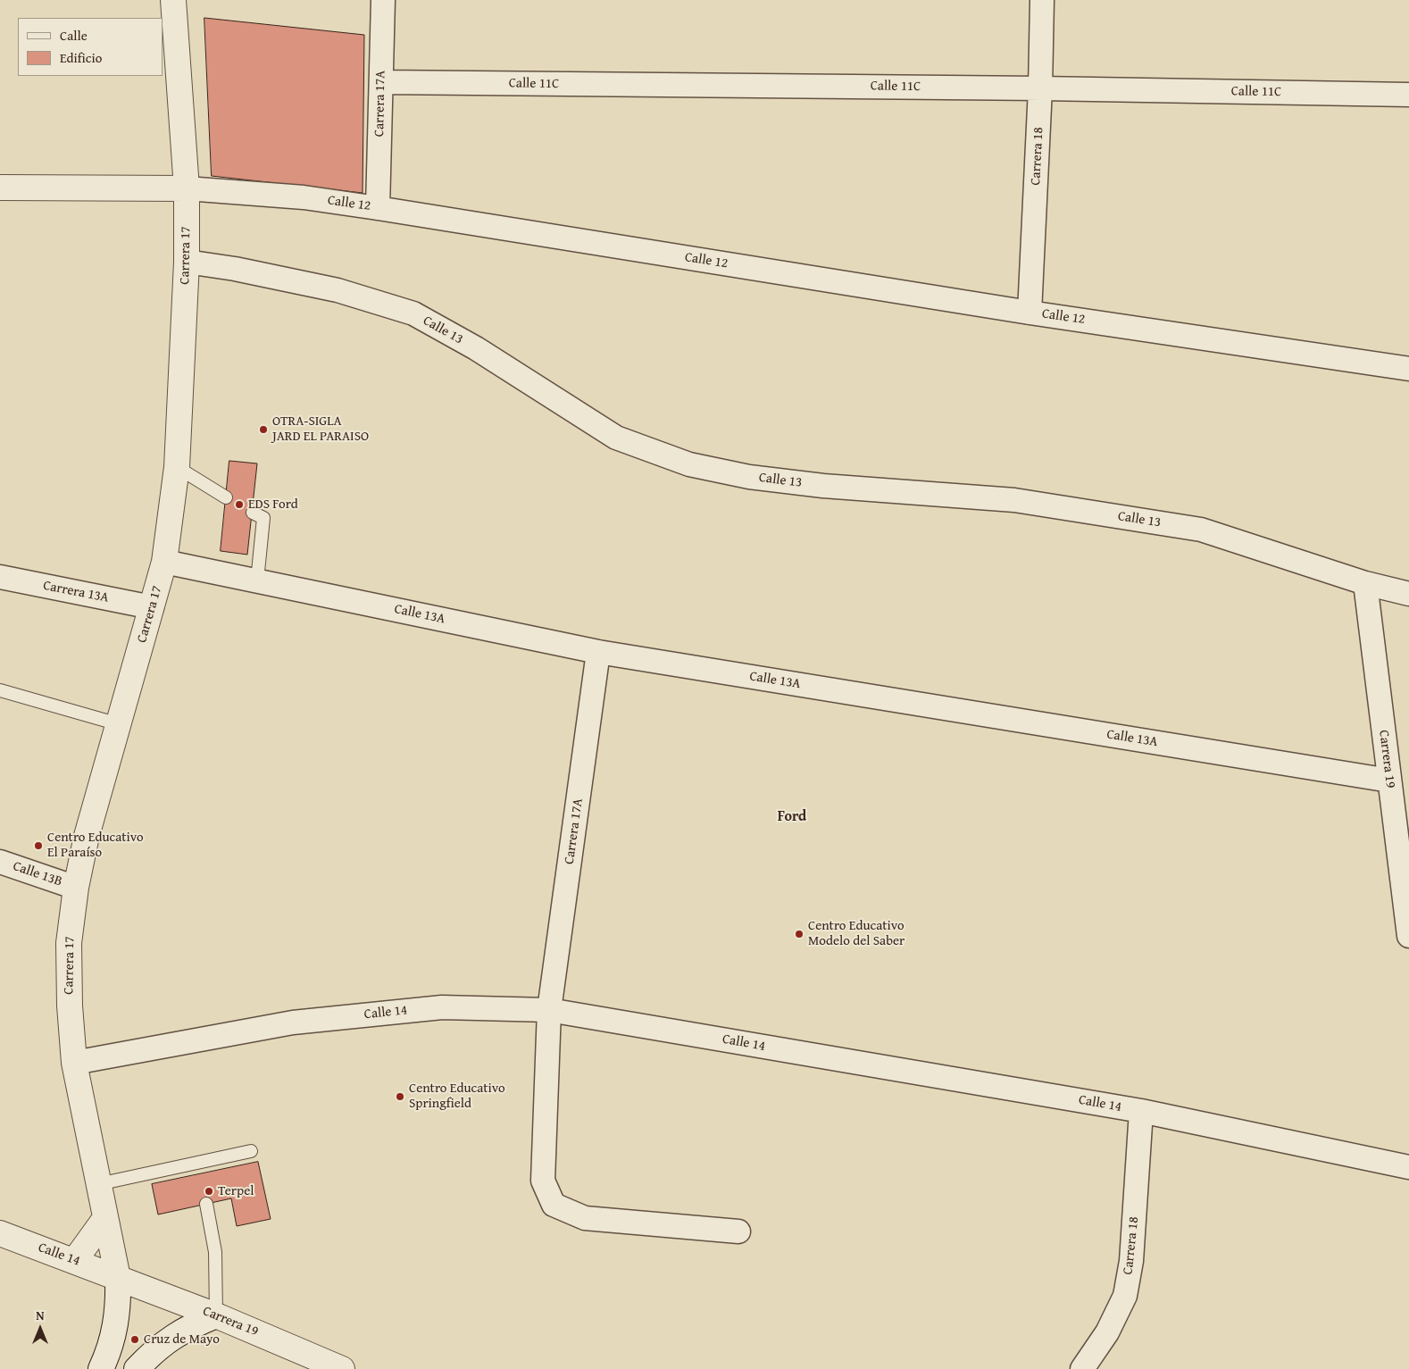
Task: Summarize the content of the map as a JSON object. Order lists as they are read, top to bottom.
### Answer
{
  "streets": {
    "street": [
      "Calle 11C",
      "Carrera 17A",
      "Carrera 18",
      "Calle 12",
      "Carrera 17",
      "Calle 13",
      "Carrera 13A",
      "Calle 13A",
      "Carrera 19",
      "Calle 13B",
      "Calle 14"
    ]
  },
  "crossings": [
    ["Calle 11C", "Carrera 17A"],
    ["Calle 11C", "Carrera 18"],
    ["Carrera 17A", "Calle 12"],
    ["Carrera 17A", "Calle 13A"],
    ["Carrera 17A", "Calle 14"],
    ["Carrera 18", "Calle 12"],
    ["Carrera 18", "Calle 14"],
    ["Calle 12", "Carrera 17"],
    ["Carrera 17", "Calle 13"],
    ["Carrera 17", "Carrera 13A"],
    ["Carrera 17", "Calle 13A"],
    ["Carrera 17", "Carrera 19"],
    ["Carrera 17", "Calle 13B"],
    ["Carrera 17", "Calle 14"],
    ["Calle 13", "Carrera 19"],
    ["Calle 13A", "Carrera 19"],
    ["Carrera 19", "Calle 14"]
  ],
  "districts": ["Ford"],
  "places": [
    "OTRA-SIGLA JARD EL PARAISO",
    "EDS Ford",
    "Centro Educativo El Paraíso",
    "Centro Educativo Modelo del Saber",
    "Centro Educativo Springfield",
    "Terpel",
    "Cruz de Mayo"
  ],
  "legend": ["Calle", "Edificio"],
  "north": "top"
}
